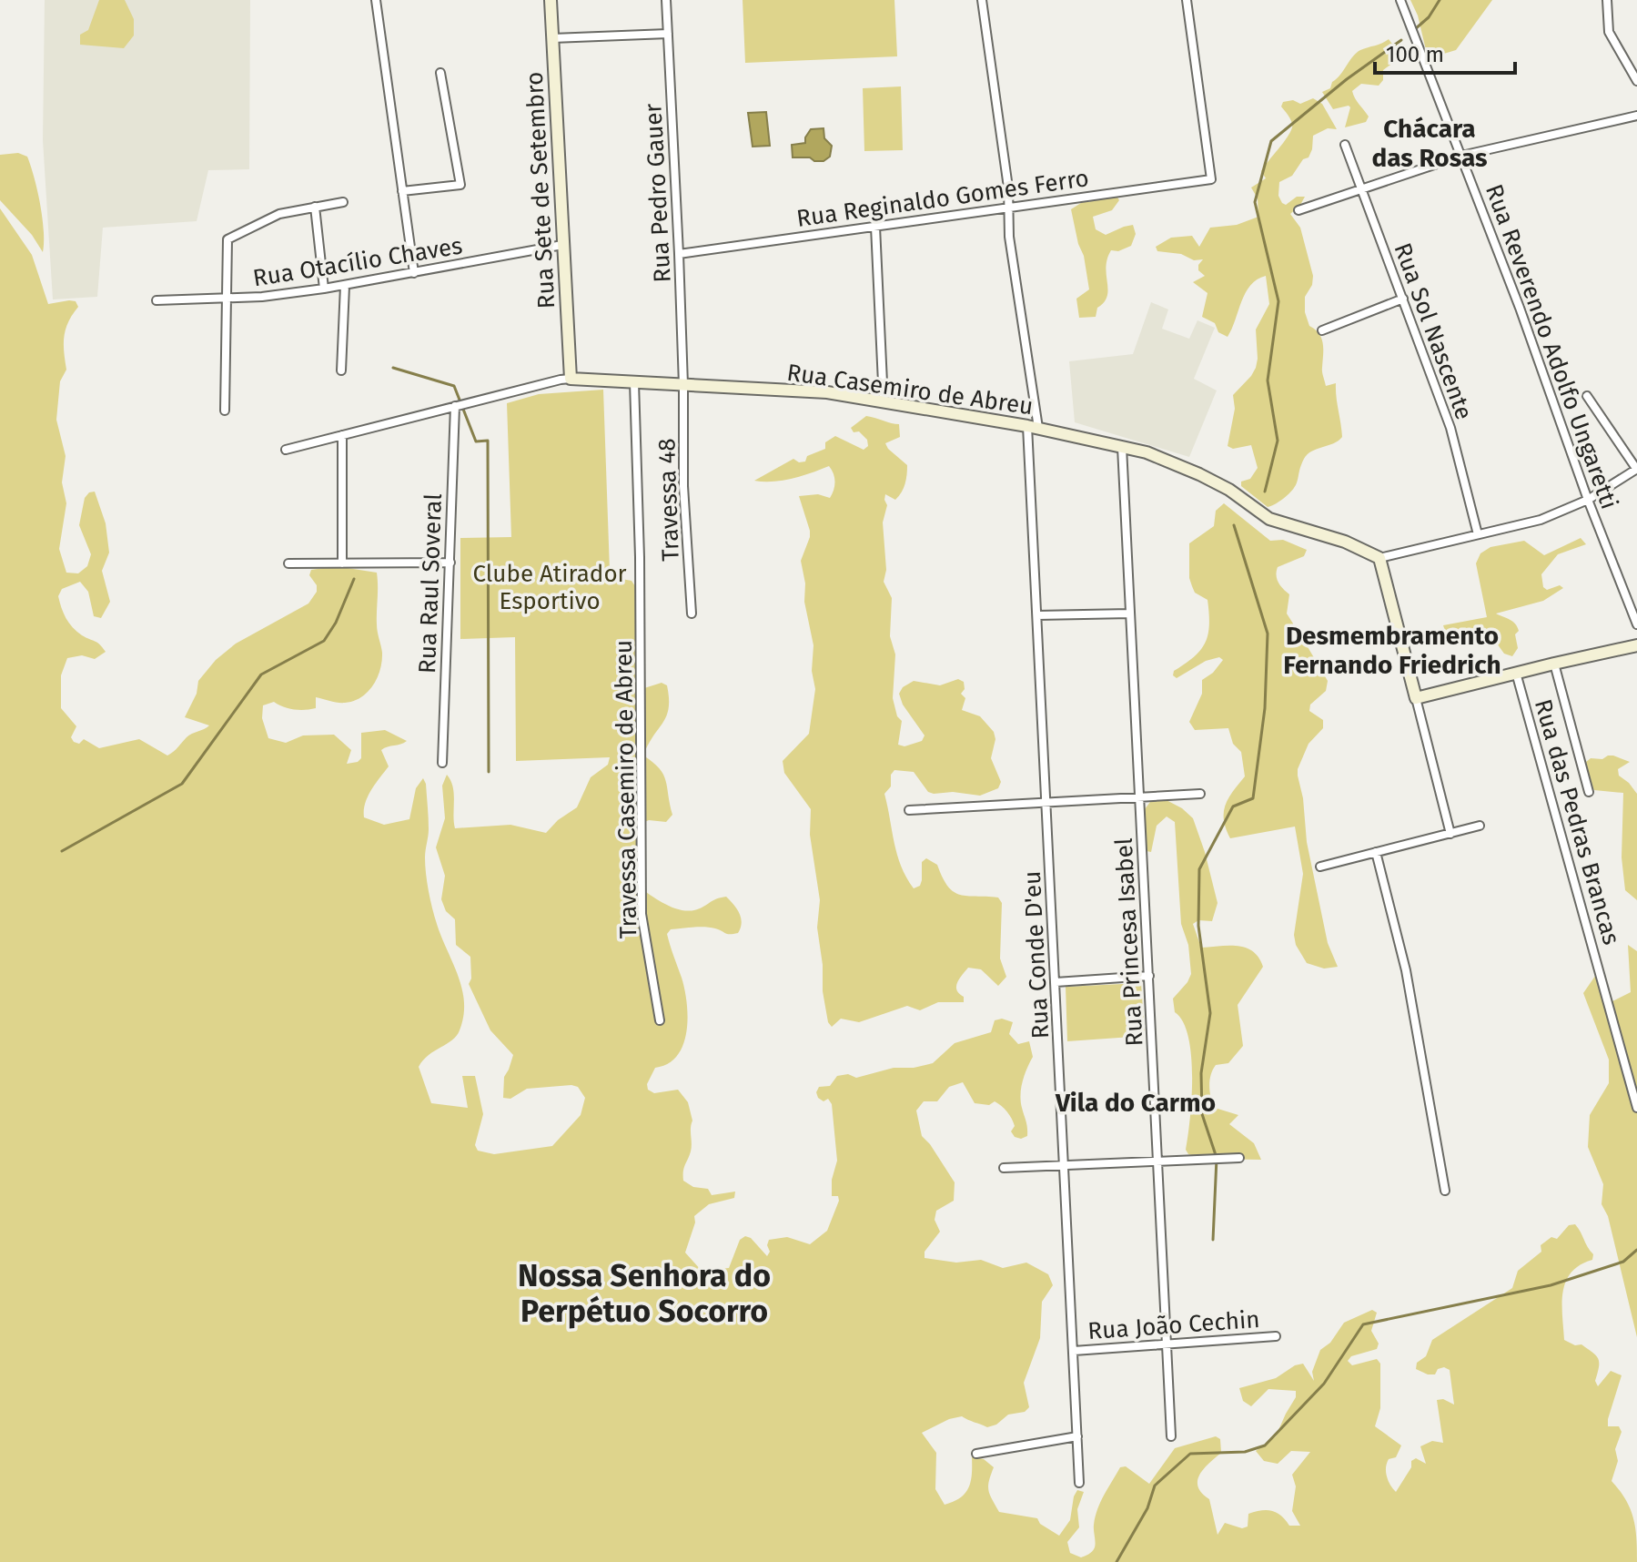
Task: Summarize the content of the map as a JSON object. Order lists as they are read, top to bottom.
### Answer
{
  "streets": {
    "street": [
      "Rua Sete de Setembro",
      "Rua Pedro Gauer",
      "Rua Reginaldo Gomes Ferro",
      "Rua Otacílio Chaves",
      "Rua Sol Nascente",
      "Rua Reverendo Adolfo Ungaretti",
      "Rua Casemiro de Abreu",
      "Travessa 48",
      "Rua Raul Soveral",
      "Travessa Casemiro de Abreu",
      "Rua das Pedras Brancas",
      "Rua Princesa Isabel",
      "Rua Conde D'eu",
      "Rua João Cechin"
    ]
  },
  "crossings": [
    ["Rua Sete de Setembro", "Rua Otacílio Chaves"],
    ["Rua Sete de Setembro", "Rua Casemiro de Abreu"],
    ["Rua Pedro Gauer", "Rua Reginaldo Gomes Ferro"],
    ["Rua Pedro Gauer", "Rua Casemiro de Abreu"],
    ["Rua Pedro Gauer", "Travessa 48"],
    ["Rua Reginaldo Gomes Ferro", "Rua Conde D'eu"],
    ["Rua Casemiro de Abreu", "Travessa 48"],
    ["Rua Casemiro de Abreu", "Rua Raul Soveral"],
    ["Rua Casemiro de Abreu", "Travessa Casemiro de Abreu"],
    ["Rua Casemiro de Abreu", "Rua Princesa Isabel"],
    ["Rua Casemiro de Abreu", "Rua Conde D'eu"],
    ["Rua Princesa Isabel", "Rua João Cechin"],
    ["Rua Conde D'eu", "Rua João Cechin"]
  ],
  "districts": [
    "Chácara das Rosas",
    "Desmembramento Fernando Friedrich",
    "Vila do Carmo",
    "Nossa Senhora do Perpétuo Socorro"
  ],
  "parks": ["Clube Atirador Esportivo"],
  "scale_bar": "100 m"
}
